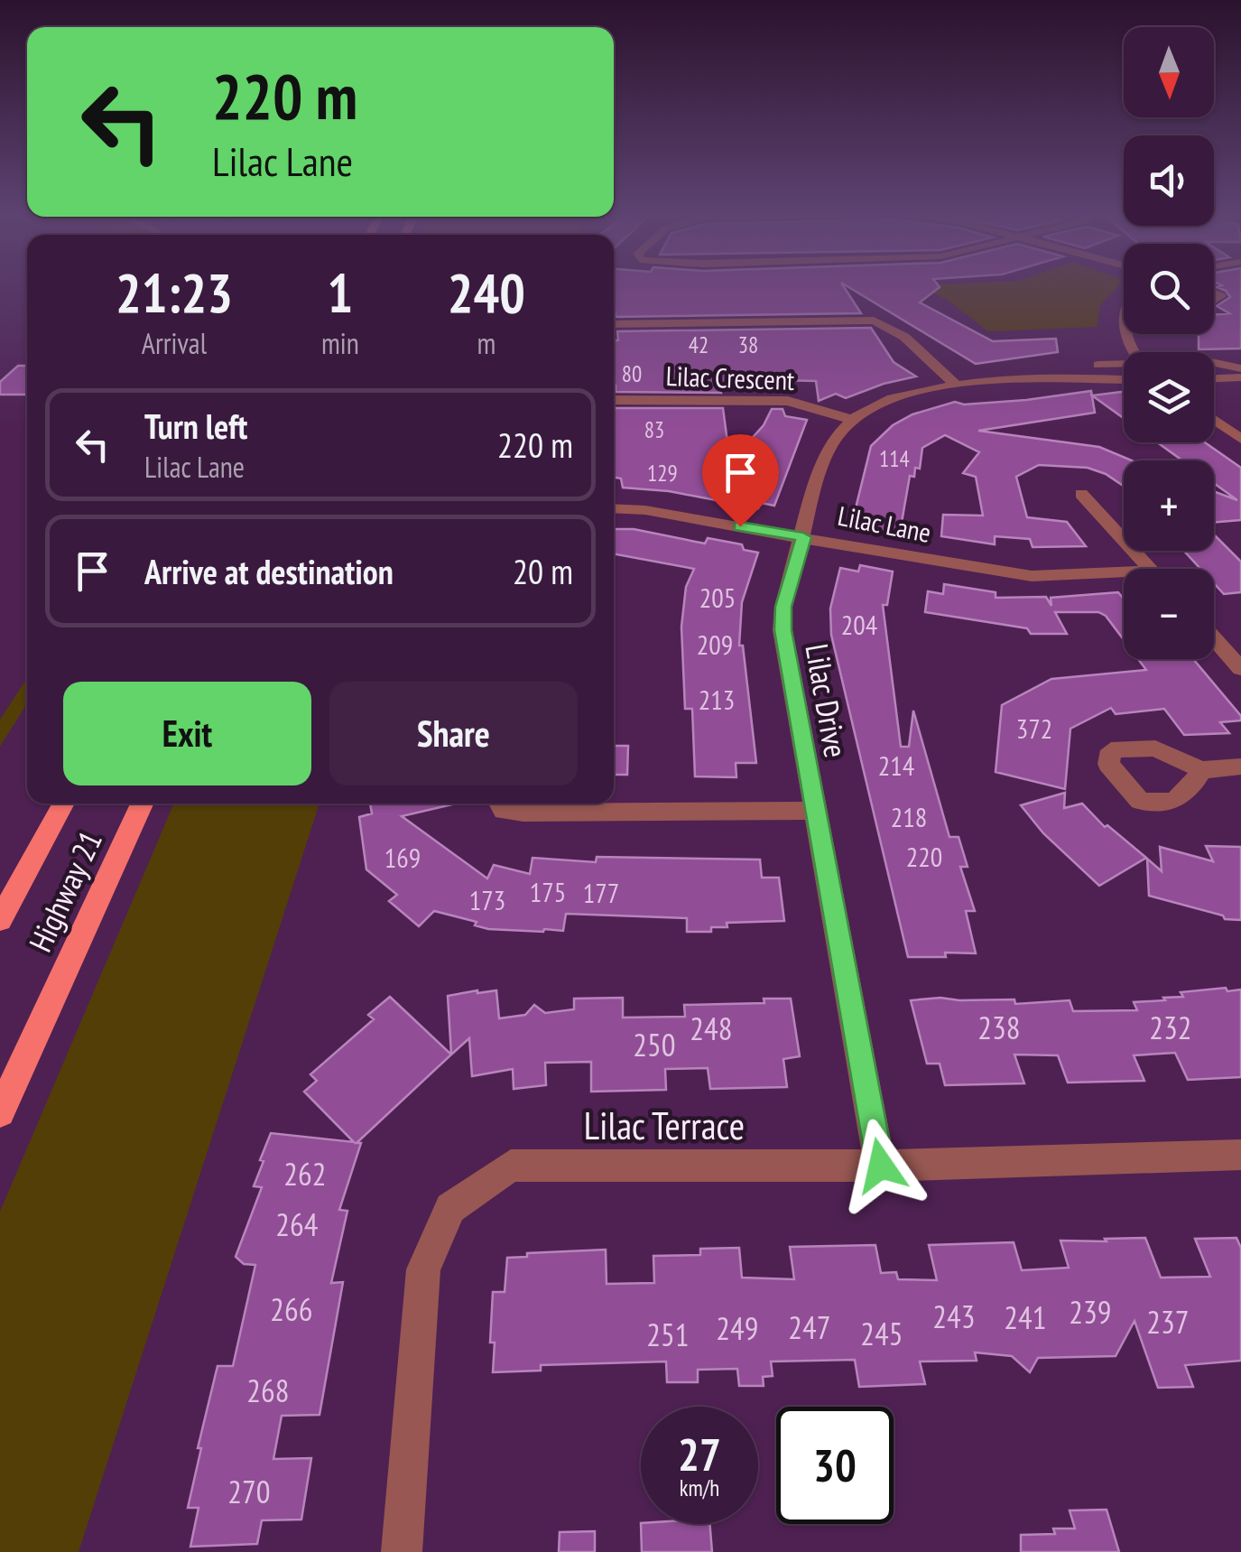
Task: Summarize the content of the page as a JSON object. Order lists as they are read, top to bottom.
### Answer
{
  "streets": {
    "main road": ["Highway 21"],
    "street": [
      "Lilac Crescent",
      "Lilac Lane",
      "Lilac Drive",
      "Lilac Terrace"
    ]
  },
  "crossings": [
    ["Lilac Crescent", "Lilac Drive"],
    ["Lilac Lane", "Lilac Drive"],
    ["Lilac Drive", "Lilac Terrace"]
  ],
  "house_numbers": [
    "42",
    "38",
    "80",
    "83",
    "114",
    "129",
    "205",
    "204",
    "209",
    "213",
    "372",
    "214",
    "218",
    "220",
    "169",
    "175",
    "177",
    "173",
    "238",
    "232",
    "248",
    "250",
    "262",
    "264",
    "266",
    "239",
    "243",
    "241",
    "237",
    "247",
    "249",
    "245",
    "251",
    "268",
    "270"
  ],
  "north": "bottom",
  "page": {
    "map_buttons": ["+", "−"],
    "turn": ["220 m", "Lilac Lane"],
    "eta": [
      "21:23",
      "Arrival",
      "1",
      "min",
      "240",
      "m"
    ],
    "list": [
      {
        "name": "Turn left",
        "note": "Lilac Lane",
        "value": "220 m"
      },
      {
        "name": "Arrive at destination",
        "value": "20 m"
      }
    ],
    "buttons": ["Exit", "Share"],
    "speed": "27 km/h",
    "limit": "30"
  }
}
